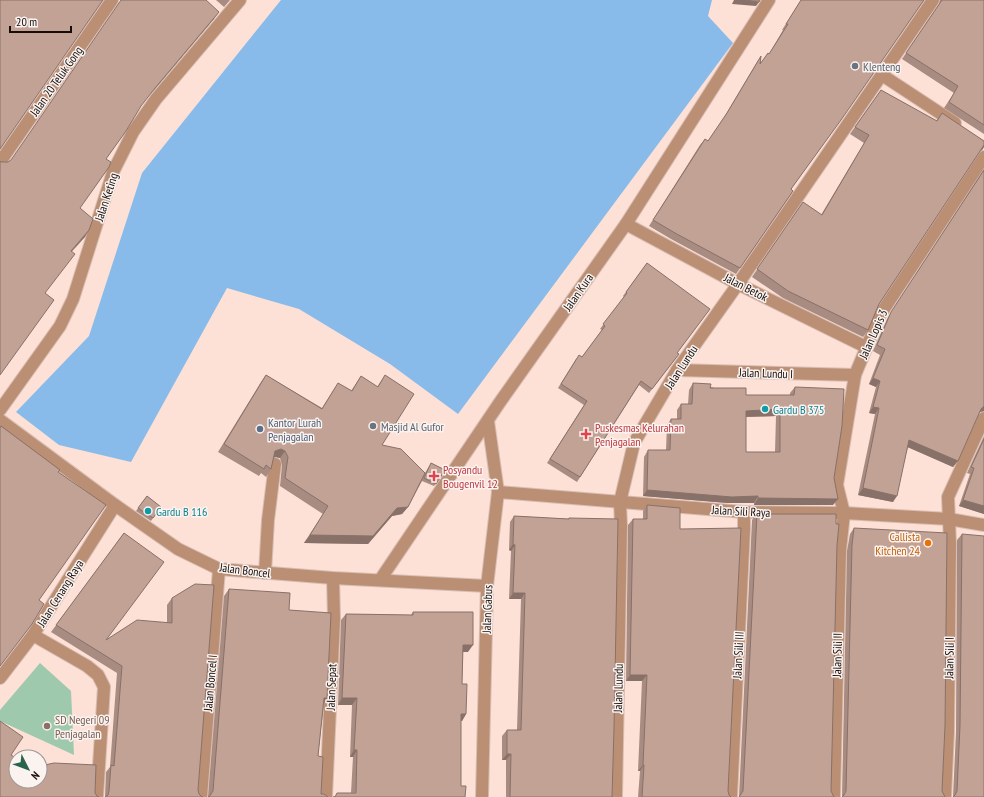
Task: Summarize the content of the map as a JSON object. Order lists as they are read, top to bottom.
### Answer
{
  "streets": {
    "street": [
      "Jalan 20 Teluk Gong",
      "Jalan Keting",
      "Jalan Betok",
      "Jalan Kura",
      "Jalan Lopis 3",
      "Jalan Lundu",
      "Jalan Lundu I",
      "Jalan Sili Raya",
      "Jalan Boncel",
      "Jalan Cenang Raya",
      "Jalan Gabus",
      "Jalan Sili III",
      "Jalan Sili II",
      "Jalan Sili I",
      "Jalan Boncel I",
      "Jalan Sepat"
    ]
  },
  "crossings": [
    ["Jalan Betok", "Jalan Kura"],
    ["Jalan Betok", "Jalan Lopis 3"],
    ["Jalan Betok", "Jalan Lundu"],
    ["Jalan Kura", "Jalan Boncel"],
    ["Jalan Kura", "Jalan Gabus"],
    ["Jalan Lopis 3", "Jalan Lundu I"],
    ["Jalan Lopis 3", "Jalan Sili Raya"],
    ["Jalan Lopis 3", "Jalan Sili II"],
    ["Jalan Lundu", "Jalan Lundu I"],
    ["Jalan Lundu", "Jalan Sili Raya"],
    ["Jalan Sili Raya", "Jalan Gabus"],
    ["Jalan Sili Raya", "Jalan Sili III"],
    ["Jalan Sili Raya", "Jalan Sili II"],
    ["Jalan Sili Raya", "Jalan Sili I"],
    ["Jalan Boncel", "Jalan Cenang Raya"],
    ["Jalan Boncel", "Jalan Gabus"],
    ["Jalan Boncel", "Jalan Boncel I"],
    ["Jalan Boncel", "Jalan Sepat"]
  ],
  "places": {
    "other": [
      "Klenteng",
      "Gardu B 375",
      "Masjid Al Gufor",
      "Kantor Lurah Penjagalan",
      "Gardu B 116",
      "Callista Kitchen 24",
      "SD Negeri 09 Penjagalan"
    ],
    "health": ["Puskesmas Kelurahan Penjagalan", "Posyandu Bougenvil 12"]
  },
  "scale_bar": "20 m",
  "north": "bottom right"
}
